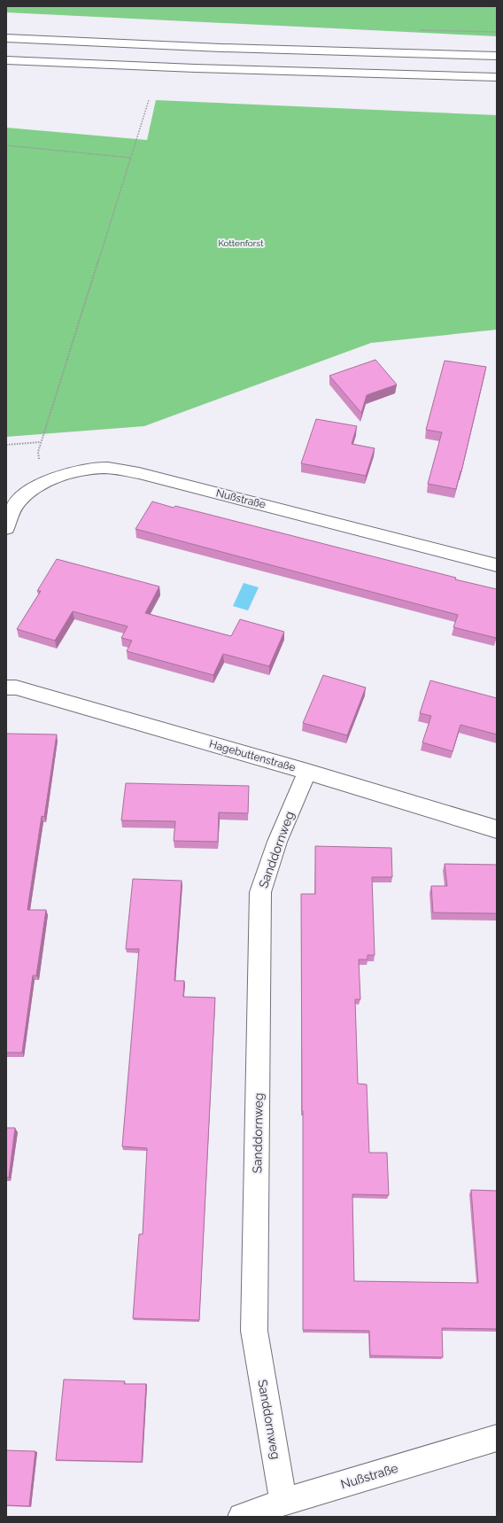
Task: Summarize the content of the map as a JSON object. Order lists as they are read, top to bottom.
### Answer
{
  "streets": {
    "main road": ["Nußstraße", "Hagebuttenstraße", "Sanddornweg"]
  },
  "crossings": [
    ["Nußstraße", "Sanddornweg"],
    ["Hagebuttenstraße", "Sanddornweg"]
  ],
  "parks": ["Kottenforst"]
}
